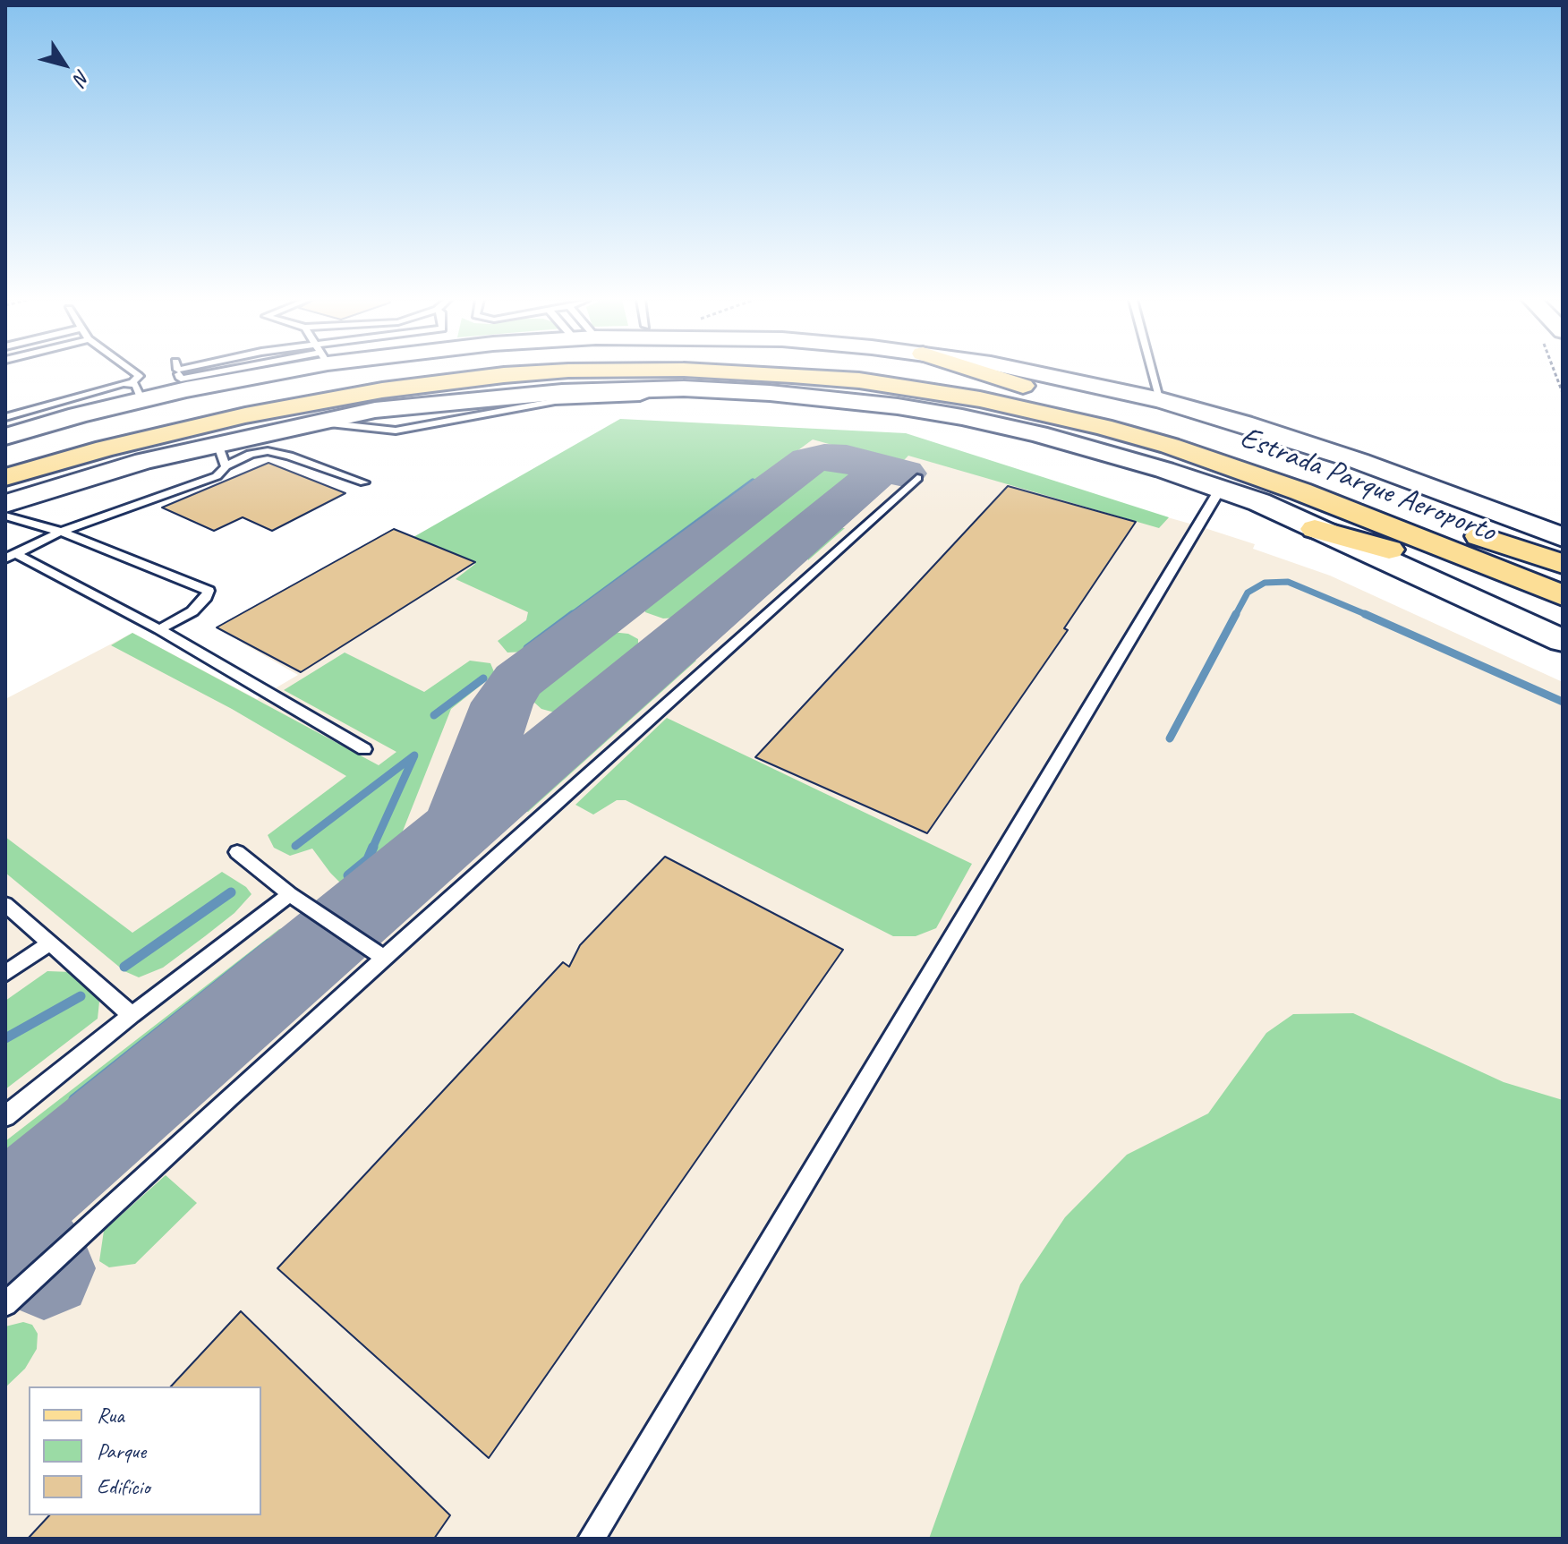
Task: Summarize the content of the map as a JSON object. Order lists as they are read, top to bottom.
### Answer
{
  "streets": {
    "main road": ["Estrada Parque Aeroporto"]
  },
  "legend": ["Rua", "Parque", "Edifício"],
  "north": "bottom right"
}
